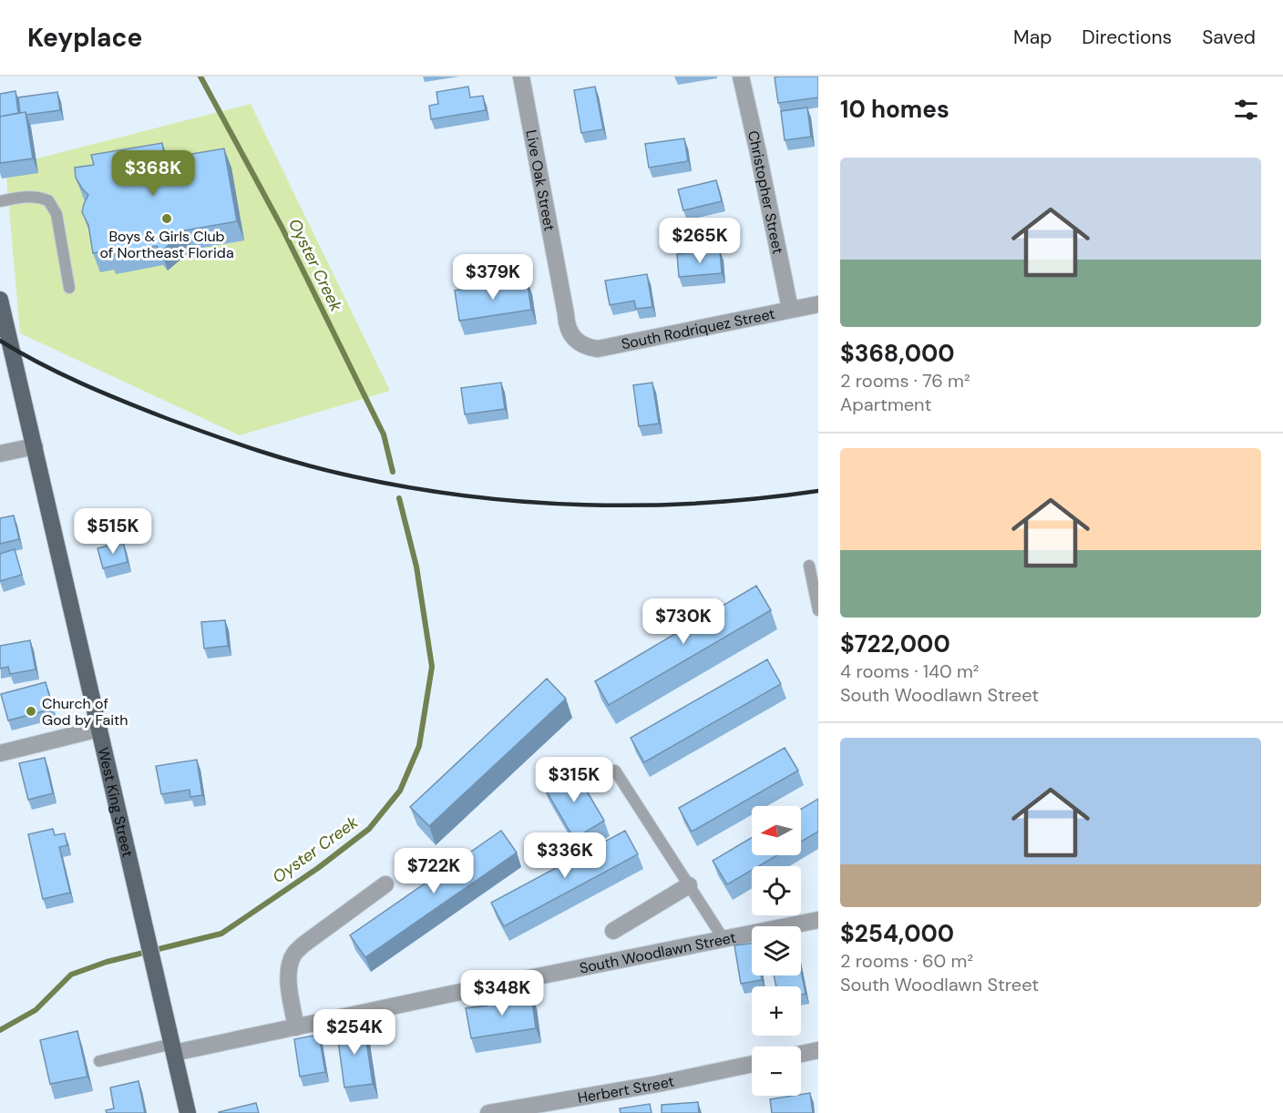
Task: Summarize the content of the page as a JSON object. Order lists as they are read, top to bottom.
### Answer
{
  "streets": {
    "main road": ["West King Street"],
    "street": [
      "Live Oak Street",
      "Christopher Street",
      "South Rodriquez Street",
      "South Woodlawn Street",
      "Herbert Street"
    ]
  },
  "crossings": [
    ["Live Oak Street", "South Rodriquez Street"],
    ["Christopher Street", "South Rodriquez Street"],
    ["West King Street", "South Woodlawn Street"]
  ],
  "water": ["Oyster Creek"],
  "places": ["Boys & Girls Club of Northeast Florida", "Church of God by Faith"],
  "north": "left",
  "page": {
    "header": "Keyplace",
    "nav": ["Map", "Directions", "Saved"],
    "heading": "10 homes",
    "list": [
      {
        "name": "$368,000",
        "note": "2 rooms · 76 m² · Apartment"
      },
      {
        "name": "$722,000",
        "note": "4 rooms · 140 m² · South Woodlawn Street"
      },
      {
        "name": "$254,000",
        "note": "2 rooms · 60 m² · South Woodlawn Street"
      }
    ],
    "price": [
      "$368K",
      "$265K",
      "$379K",
      "$515K",
      "$730K",
      "$315K",
      "$336K",
      "$722K",
      "$348K",
      "$254K"
    ],
    "map_buttons": ["+", "−"]
  }
}
